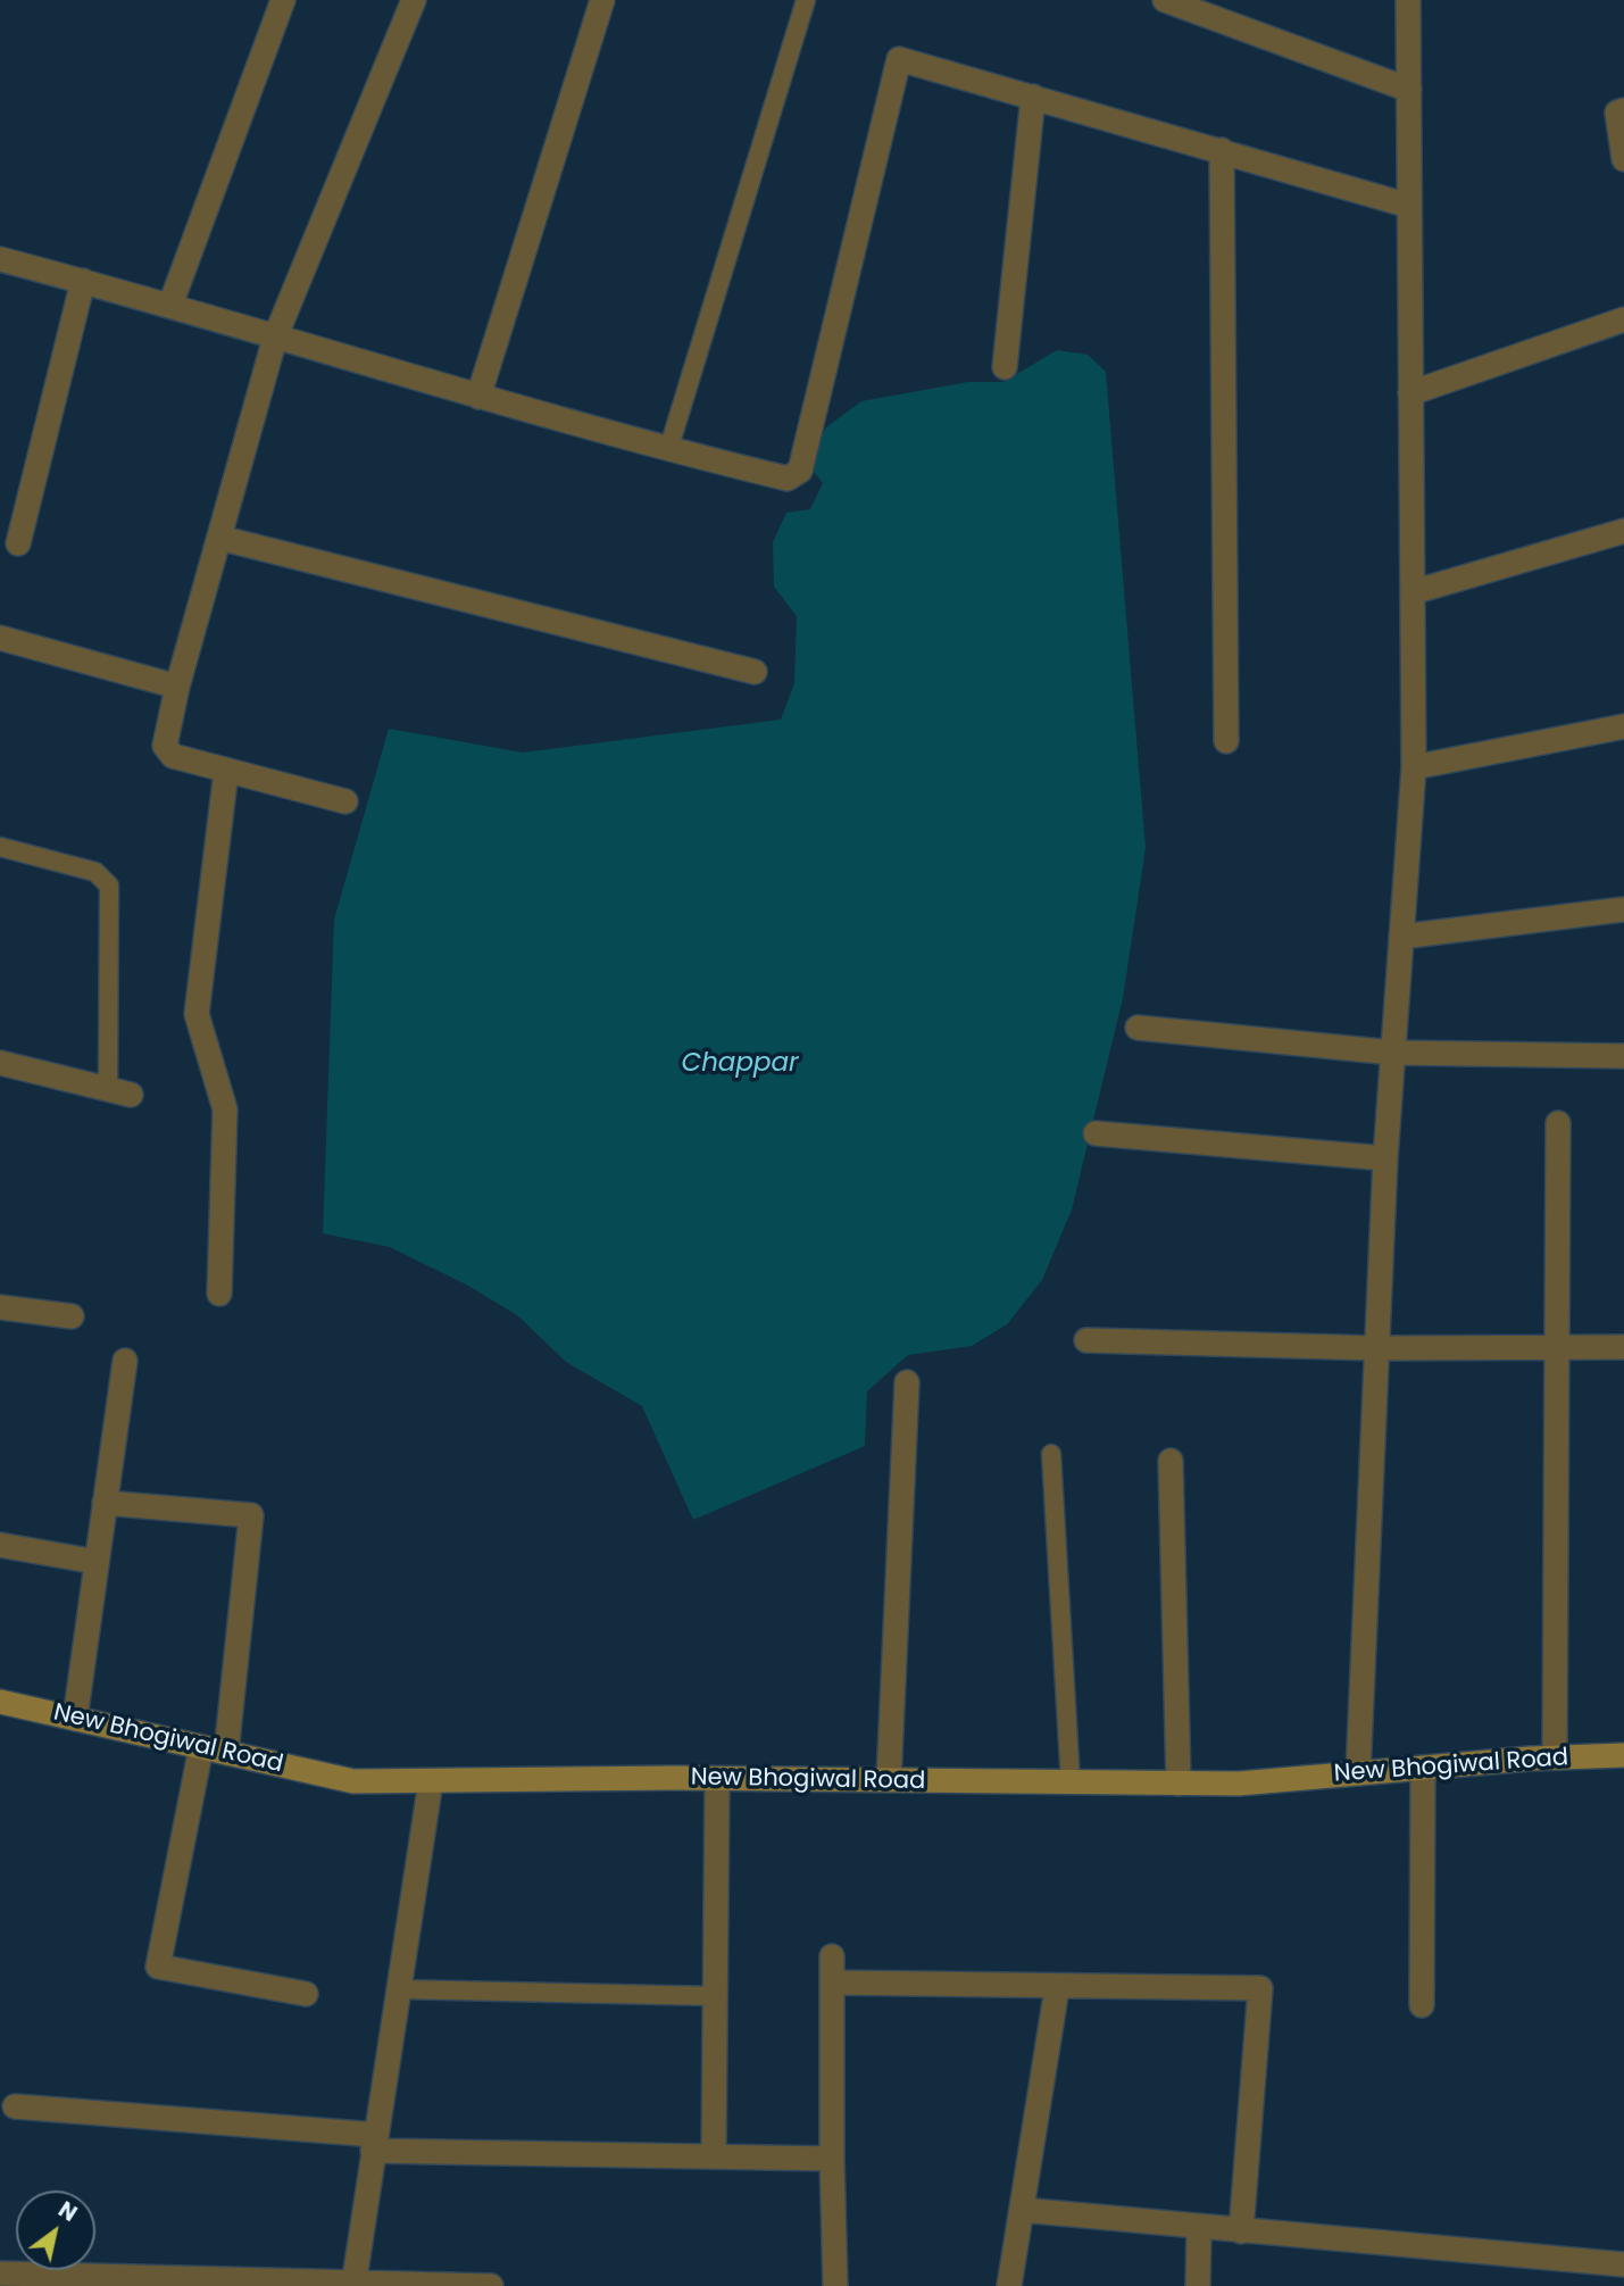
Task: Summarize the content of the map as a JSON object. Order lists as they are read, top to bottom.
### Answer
{
  "streets": {
    "street": ["New Bhogiwal Road"]
  },
  "water": ["Chappar"],
  "north": "top right"
}
